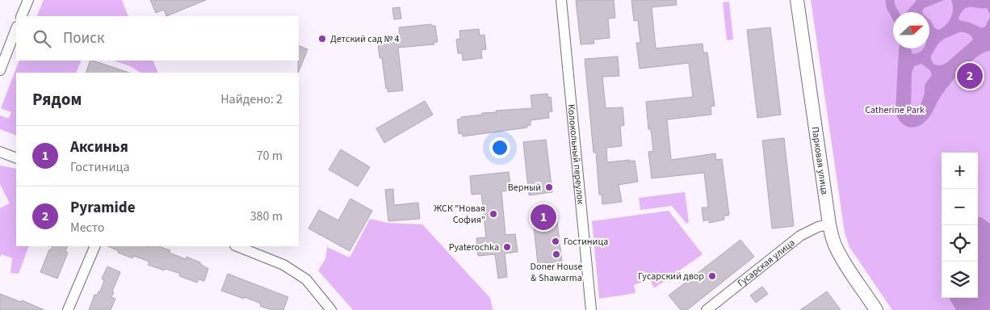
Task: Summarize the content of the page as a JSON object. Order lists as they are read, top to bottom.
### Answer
{
  "streets": {
    "main road": ["Парковая улица"],
    "street": ["Колокольный переулок", "Гусарская улица"]
  },
  "crossings": [
    ["Парковая улица", "Гусарская улица"]
  ],
  "parks": ["Catherine Park"],
  "places": [
    "Детский сад № 4",
    "Верный",
    "ЖСК \"Новая София\"",
    "Гостиница",
    "Pyaterochka",
    "Doner House & Shawarma",
    "Гусарский двор"
  ],
  "north": "right",
  "page": {
    "search": "Поиск",
    "pins": ["2", "1"],
    "heading": ["Рядом", "Найдено: 2"],
    "list": [
      {
        "mark": "1",
        "name": "Аксинья",
        "note": "Гостиница",
        "value": "70 m"
      },
      {
        "mark": "2",
        "name": "Pyramide",
        "note": "Место",
        "value": "380 m"
      }
    ],
    "map_buttons": ["+", "−"]
  }
}
